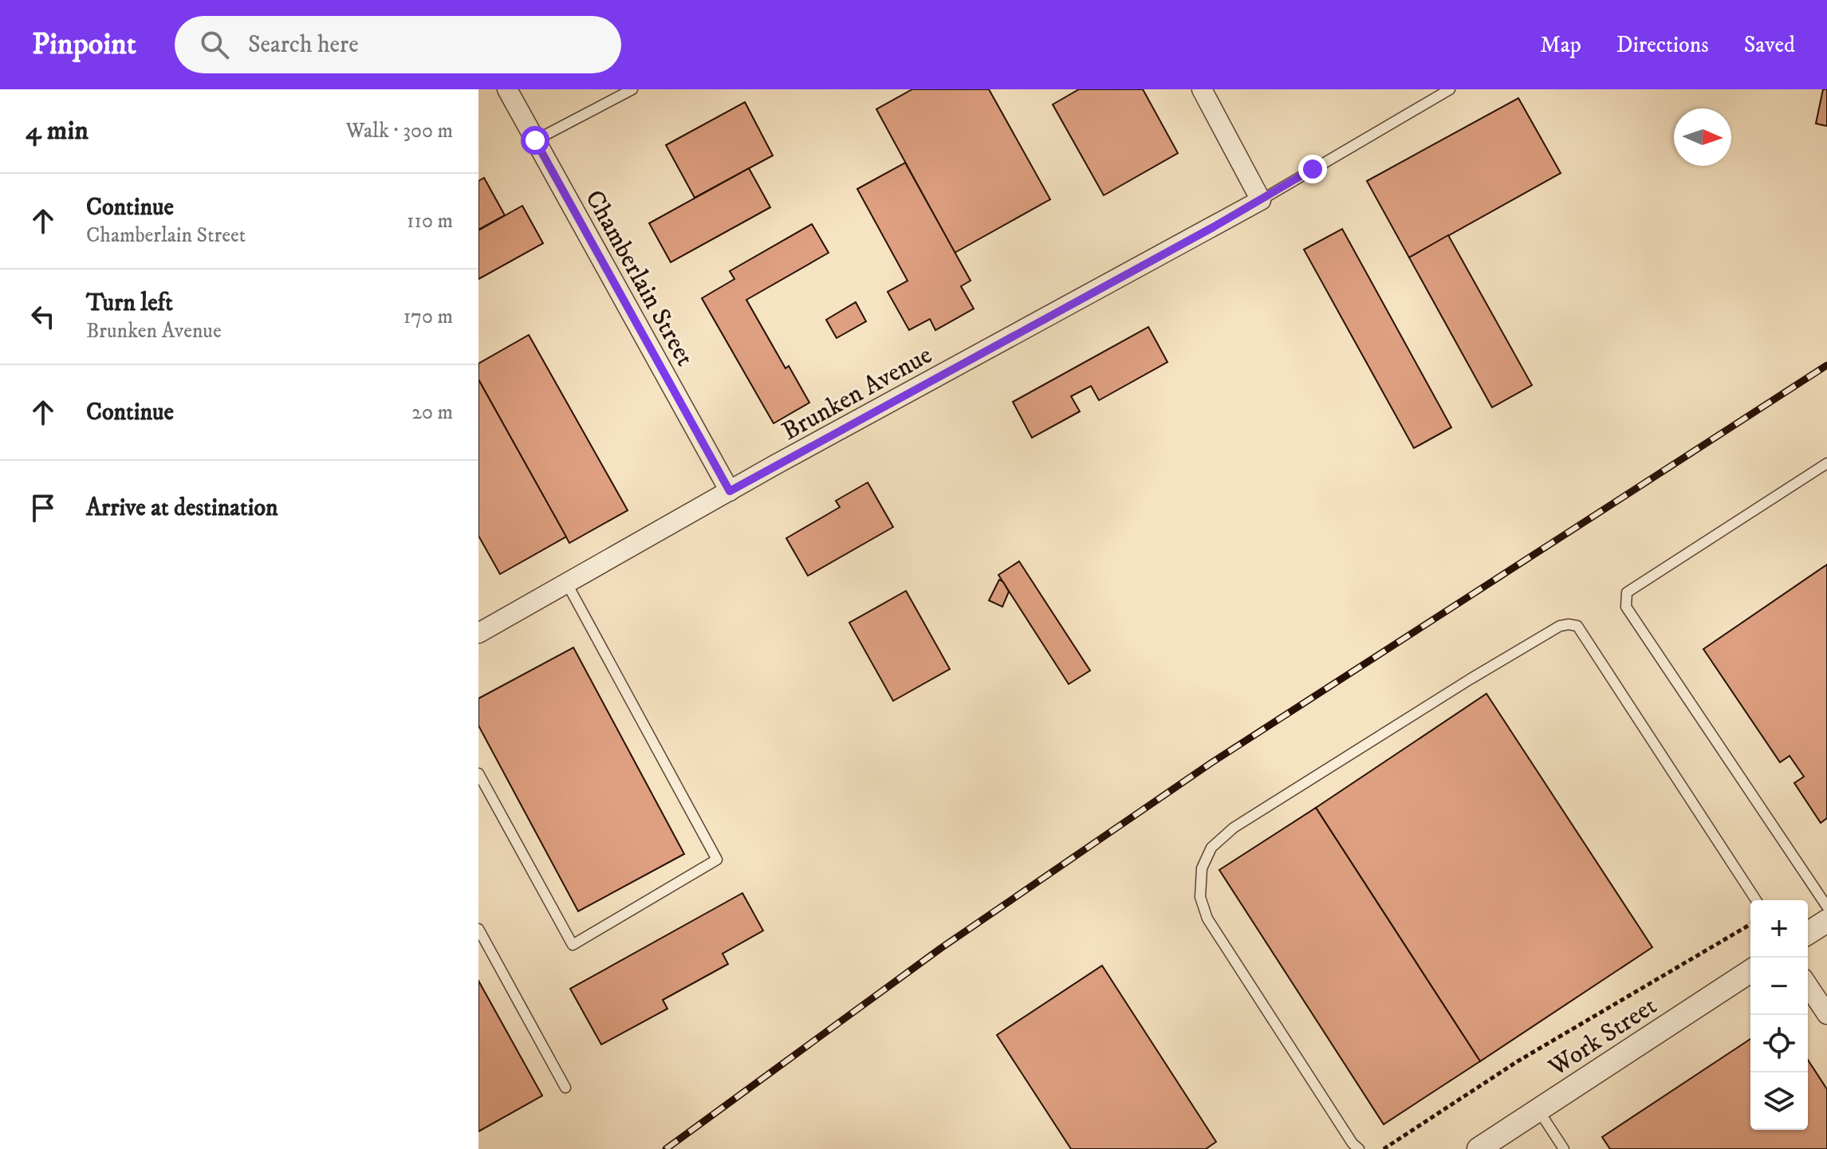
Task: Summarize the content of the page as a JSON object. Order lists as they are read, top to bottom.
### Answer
{
  "streets": {
    "street": ["Chamberlain Street", "Brunken Avenue", "Work Street"]
  },
  "crossings": [
    ["Chamberlain Street", "Brunken Avenue"]
  ],
  "north": "right",
  "page": {
    "header": "Pinpoint",
    "search": "Search here",
    "nav": ["Map", "Directions", "Saved"],
    "heading": ["4 min", "Walk · 300 m"],
    "list": [
      ["Continue", "Chamberlain Street", "110 m"],
      ["Turn left", "Brunken Avenue", "170 m"],
      ["Continue", "20 m"],
      "Arrive at destination"
    ],
    "map_buttons": ["+", "−"]
  }
}
